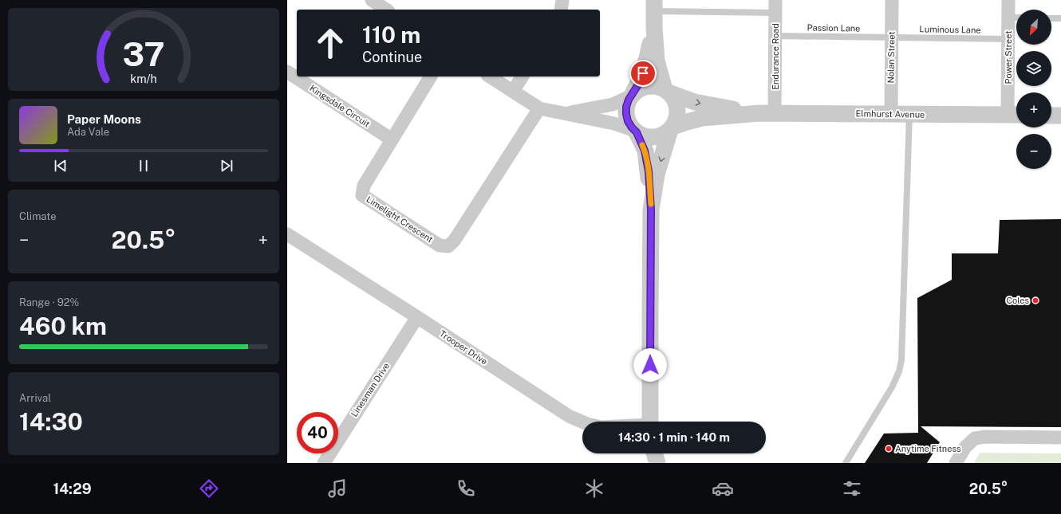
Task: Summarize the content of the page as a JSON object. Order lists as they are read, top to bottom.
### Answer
{
  "streets": {
    "street": [
      "Endurance Road",
      "Nolan Street",
      "Power Street",
      "Kingsdale Circuit",
      "Elmhurst Avenue",
      "Limelight Crescent",
      "Trooper Drive",
      "Linesman Drive"
    ],
    "lane": ["Passion Lane", "Luminous Lane"]
  },
  "crossings": [
    ["Passion Lane", "Luminous Lane"],
    ["Passion Lane", "Endurance Road"],
    ["Passion Lane", "Nolan Street"],
    ["Luminous Lane", "Nolan Street"],
    ["Luminous Lane", "Power Street"],
    ["Endurance Road", "Elmhurst Avenue"],
    ["Nolan Street", "Elmhurst Avenue"],
    ["Power Street", "Elmhurst Avenue"],
    ["Kingsdale Circuit", "Limelight Crescent"],
    ["Trooper Drive", "Linesman Drive"]
  ],
  "places": ["Coles", "Anytime Fitness"],
  "north": "bottom left",
  "page": {
    "map_buttons": ["+", "−"],
    "turn": ["110 m", "Continue"],
    "song": ["Paper Moons", "Ada Vale"],
    "tile": [
      "Climate",
      ["Range · 92%", "460 km"],
      ["Arrival", "14:30"]
    ],
    "heat": ["−", "20.5°", "+"],
    "limit": "40",
    "trip": "14:30 · 1 min · 140 m",
    "tabs": ["14:29", "20.5°"],
    "gauge": ["37", "km/h"]
  }
}
